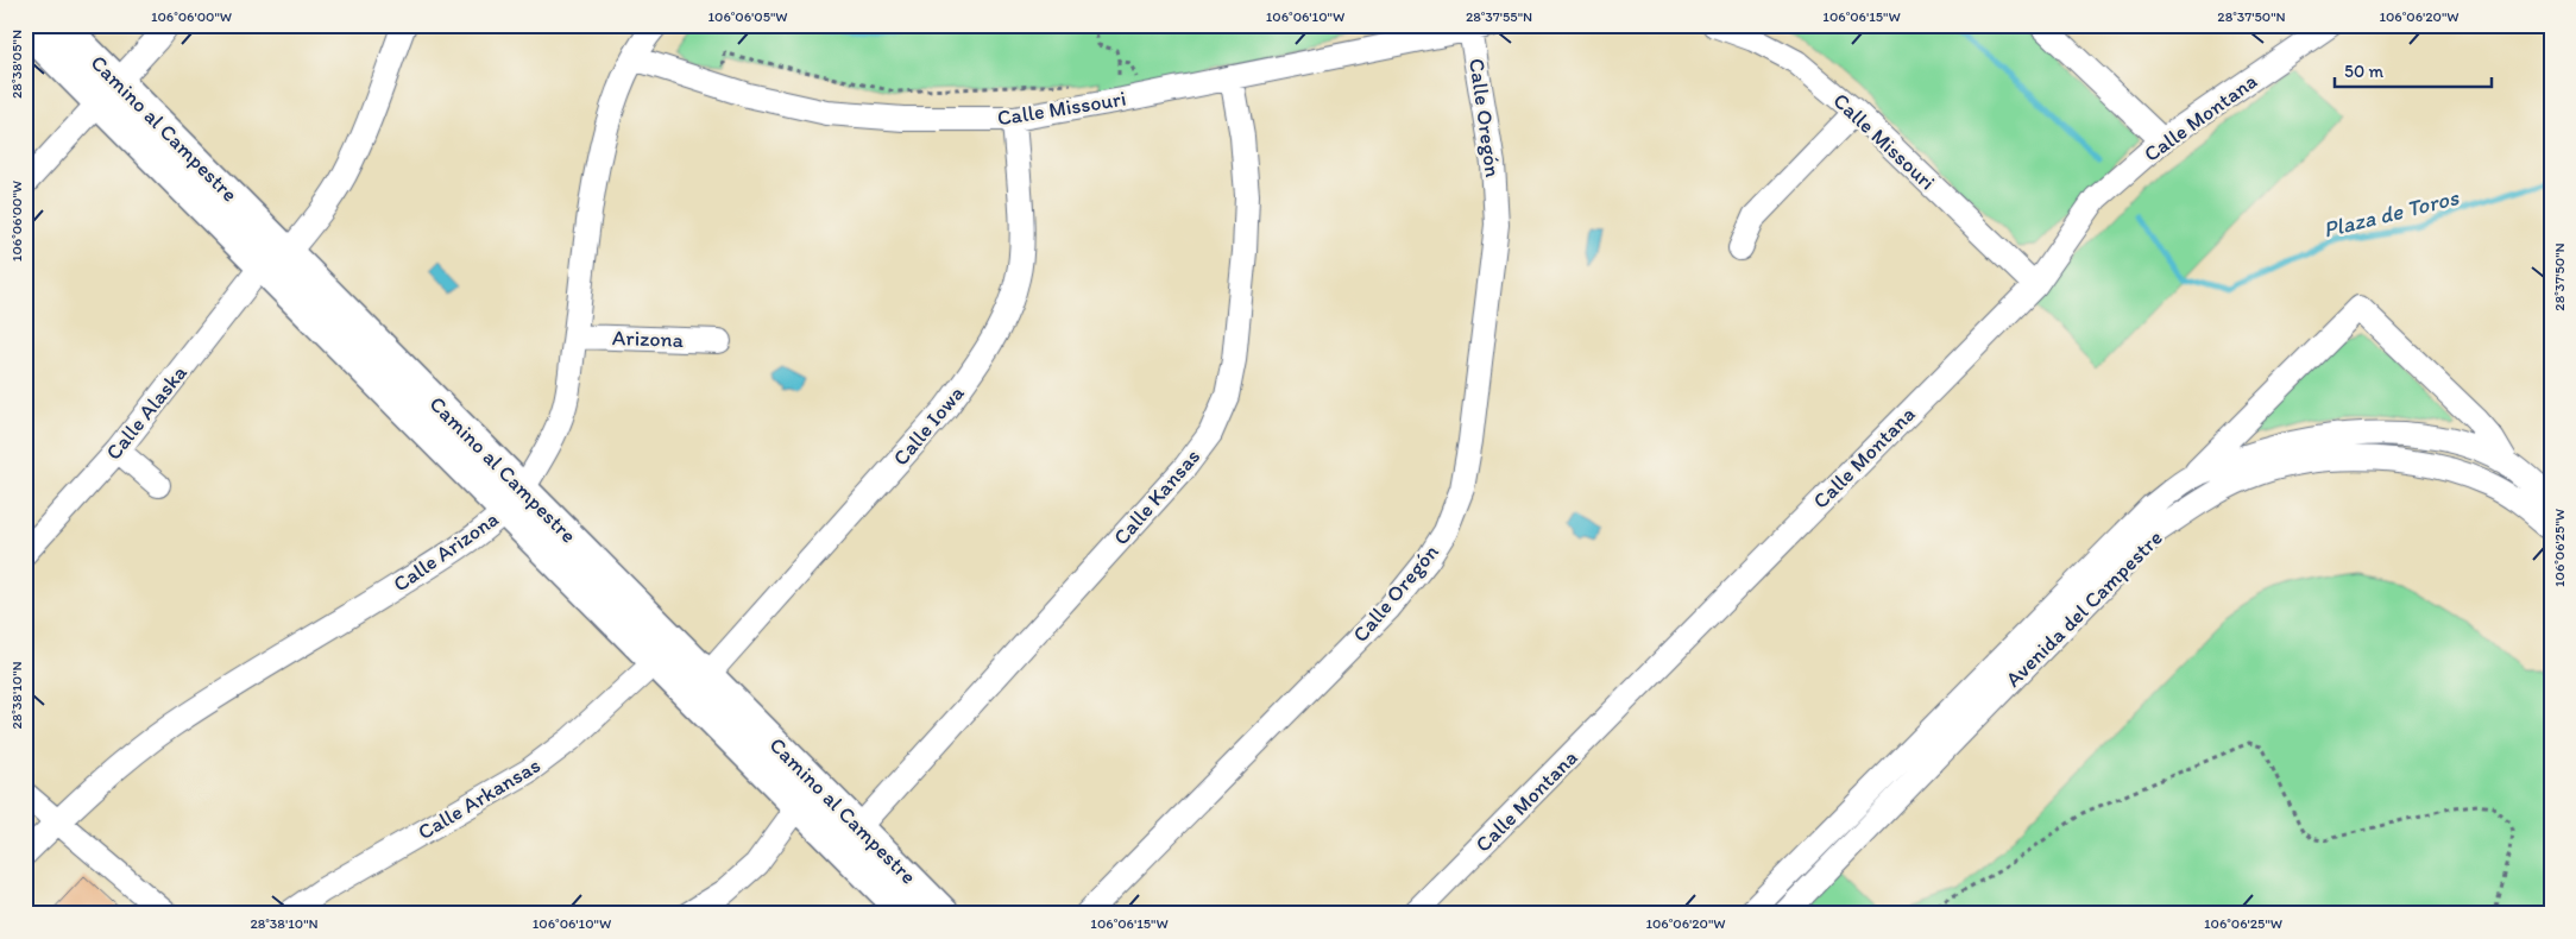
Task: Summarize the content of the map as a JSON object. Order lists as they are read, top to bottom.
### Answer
{
  "streets": {
    "street": [
      "Calle Missouri",
      "Calle Oregón",
      "Calle Montana",
      "Camino al Campestre",
      "Arizona",
      "Calle Alaska",
      "Calle Iowa",
      "Calle Kansas",
      "Calle Arizona",
      "Avenida del Campestre",
      "Calle Arkansas"
    ]
  },
  "crossings": [
    ["Calle Missouri", "Calle Oregón"],
    ["Calle Missouri", "Calle Montana"],
    ["Calle Missouri", "Calle Iowa"],
    ["Calle Missouri", "Calle Kansas"],
    ["Calle Missouri", "Calle Arizona"],
    ["Camino al Campestre", "Calle Alaska"],
    ["Camino al Campestre", "Calle Iowa"],
    ["Camino al Campestre", "Calle Kansas"],
    ["Camino al Campestre", "Calle Arizona"],
    ["Camino al Campestre", "Calle Arkansas"],
    ["Arizona", "Calle Arizona"]
  ],
  "water": ["Plaza de Toros"],
  "scale_bar": "50 m",
  "coordinates": [
    "106°06'00\"W",
    "106°06'05\"W",
    "106°06'10\"W",
    "28°37'55\"N",
    "106°06'15\"W",
    "28°37'50\"N",
    "106°06'20\"W",
    "28°38'05\"N",
    "106°06'25\"W",
    "28°38'10\"N"
  ]
}
